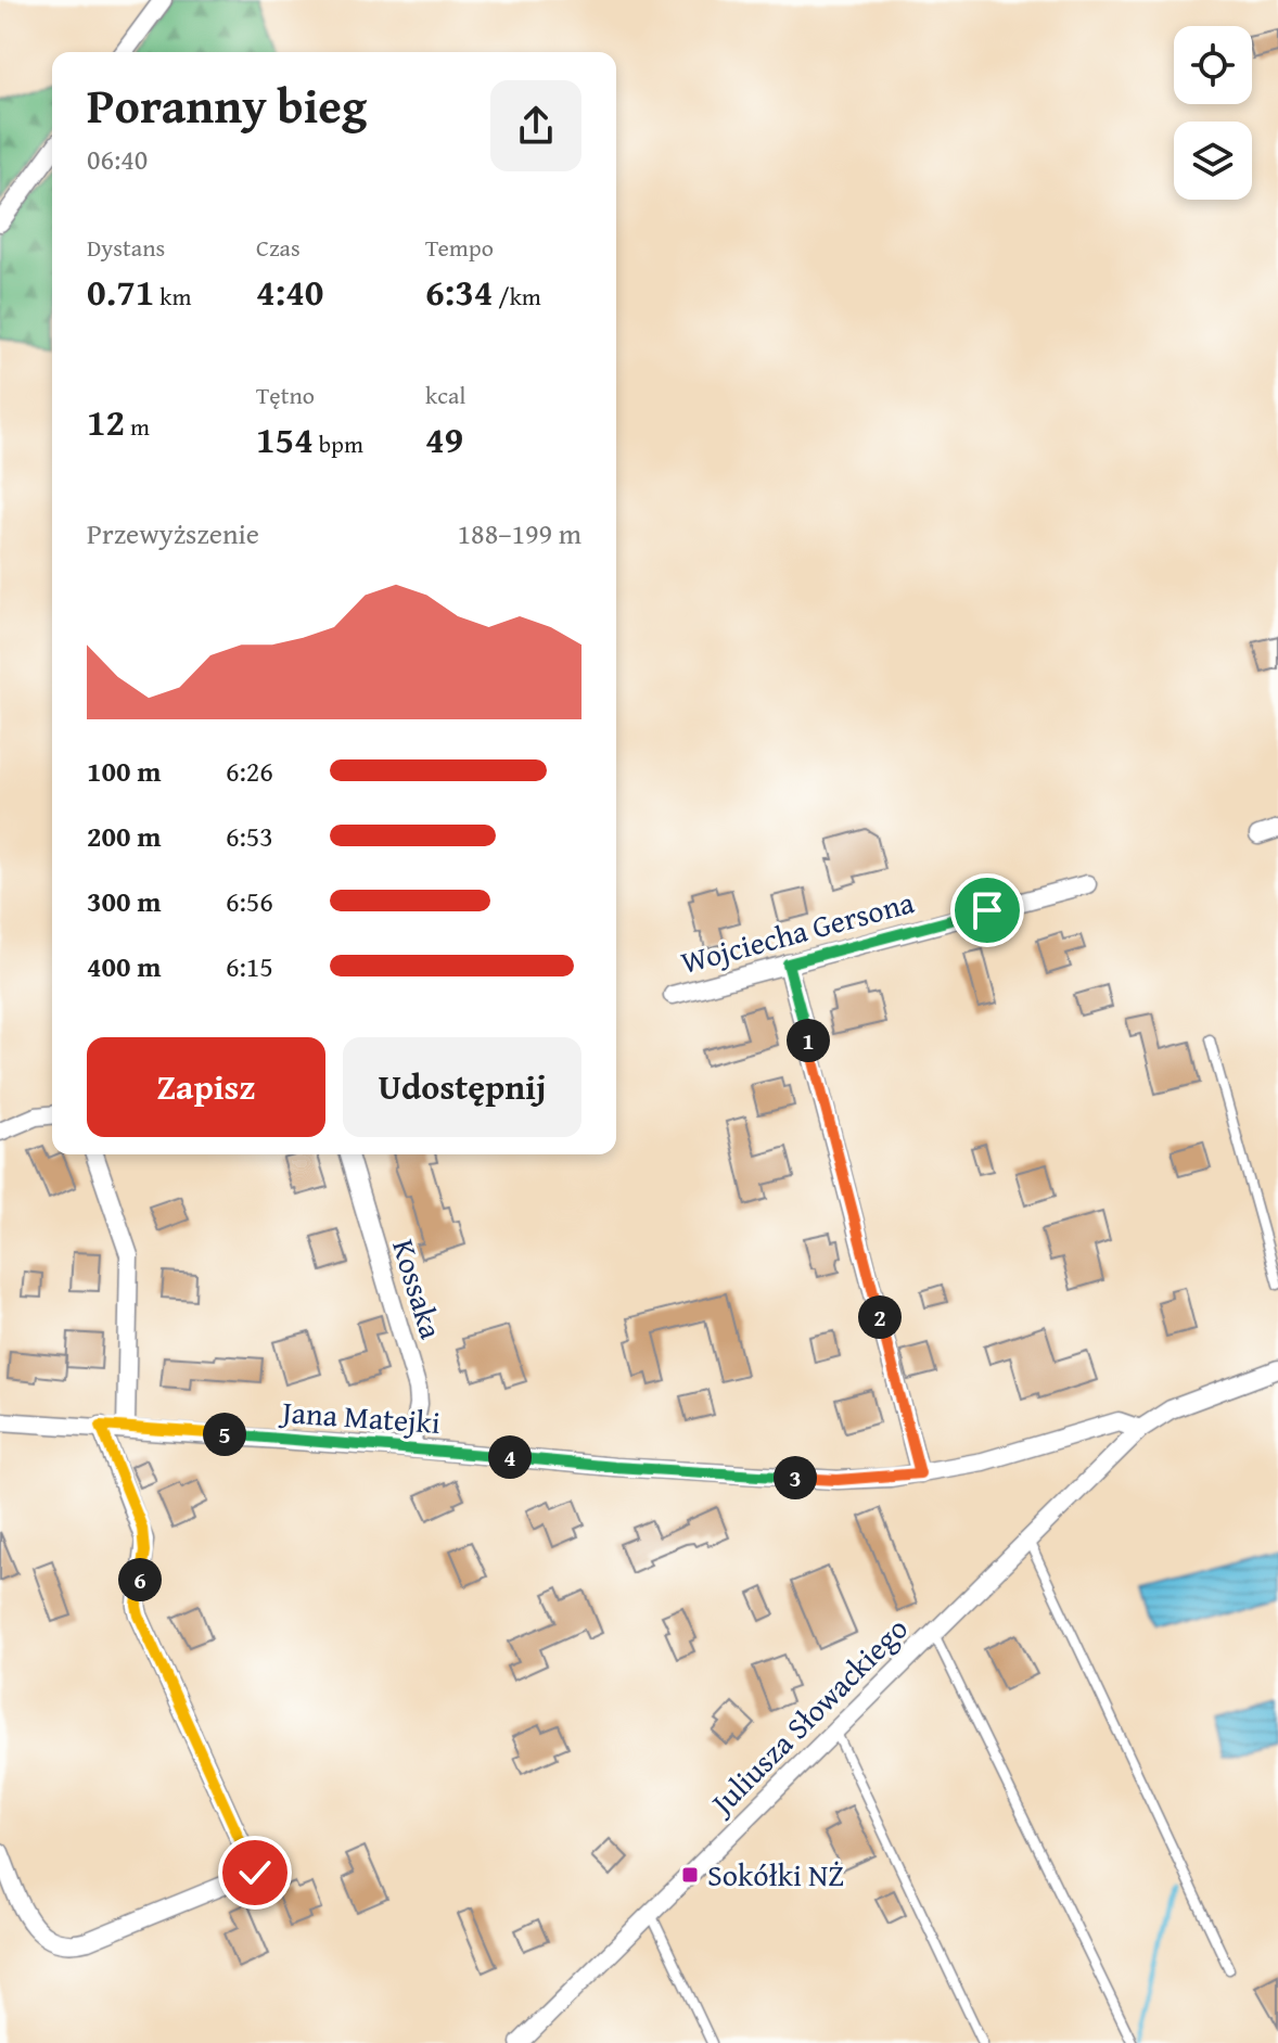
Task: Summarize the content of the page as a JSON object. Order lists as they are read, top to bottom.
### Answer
{
  "streets": {
    "street": [
      "Wojciecha Gersona",
      "Kossaka",
      "Jana Matejki",
      "Juliusza Słowackiego"
    ]
  },
  "crossings": [
    ["Kossaka", "Jana Matejki"]
  ],
  "places": {
    "transit": ["Sokółki NŻ"]
  },
  "page": {
    "heading": ["Poranny bieg", "06:40"],
    "stats": [
      ["Dystans", "0.71 km"],
      ["Czas", "4:40"],
      ["Tempo", "6:34 /km"],
      ["12 m"],
      ["Tętno", "154 bpm"],
      ["kcal", "49"]
    ],
    "chart": ["Przewyższenie", "188–199 m"],
    "list": [
      {
        "name": "100 m",
        "note": "6:26"
      },
      {
        "name": "200 m",
        "note": "6:53"
      },
      {
        "name": "300 m",
        "note": "6:56"
      },
      {
        "name": "400 m",
        "note": "6:15"
      }
    ],
    "pins": [
      "1",
      "2",
      "5",
      "4",
      "3",
      "6"
    ],
    "buttons": ["Zapisz", "Udostępnij"]
  }
}
